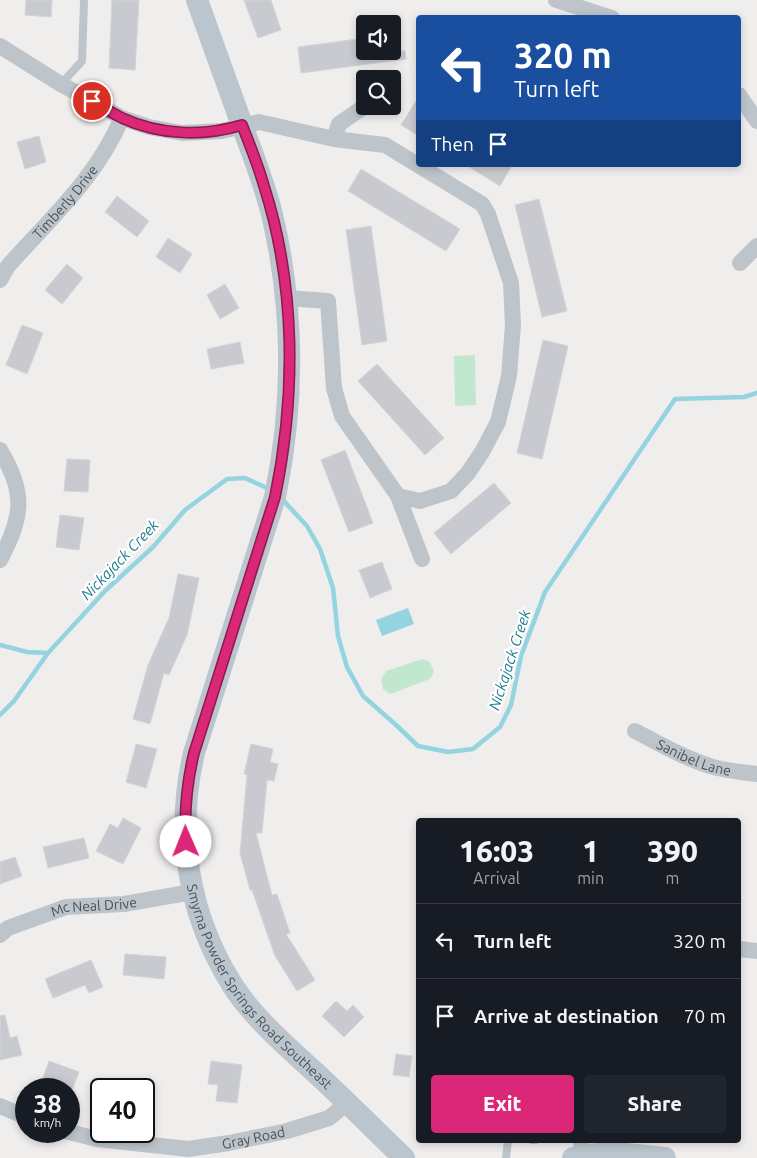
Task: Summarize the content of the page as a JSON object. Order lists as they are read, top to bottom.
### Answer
{
  "streets": {
    "street": [
      "Timberly Drive",
      "Sanibel Lane",
      "Mc Neal Drive",
      "Smyrna Powder Springs Road Southeast",
      "Gray Road"
    ]
  },
  "crossings": [
    ["Mc Neal Drive", "Smyrna Powder Springs Road Southeast"],
    ["Smyrna Powder Springs Road Southeast", "Gray Road"]
  ],
  "water": ["Nickajack Creek"],
  "page": {
    "turn": ["320 m", "Turn left"],
    "then": "Then",
    "eta": [
      "16:03",
      "Arrival",
      "1",
      "min",
      "390",
      "m"
    ],
    "list": [
      {
        "name": "Turn left",
        "value": "320 m"
      },
      {
        "name": "Arrive at destination",
        "value": "70 m"
      }
    ],
    "buttons": ["Exit", "Share"],
    "speed": "38 km/h",
    "limit": "40"
  }
}
